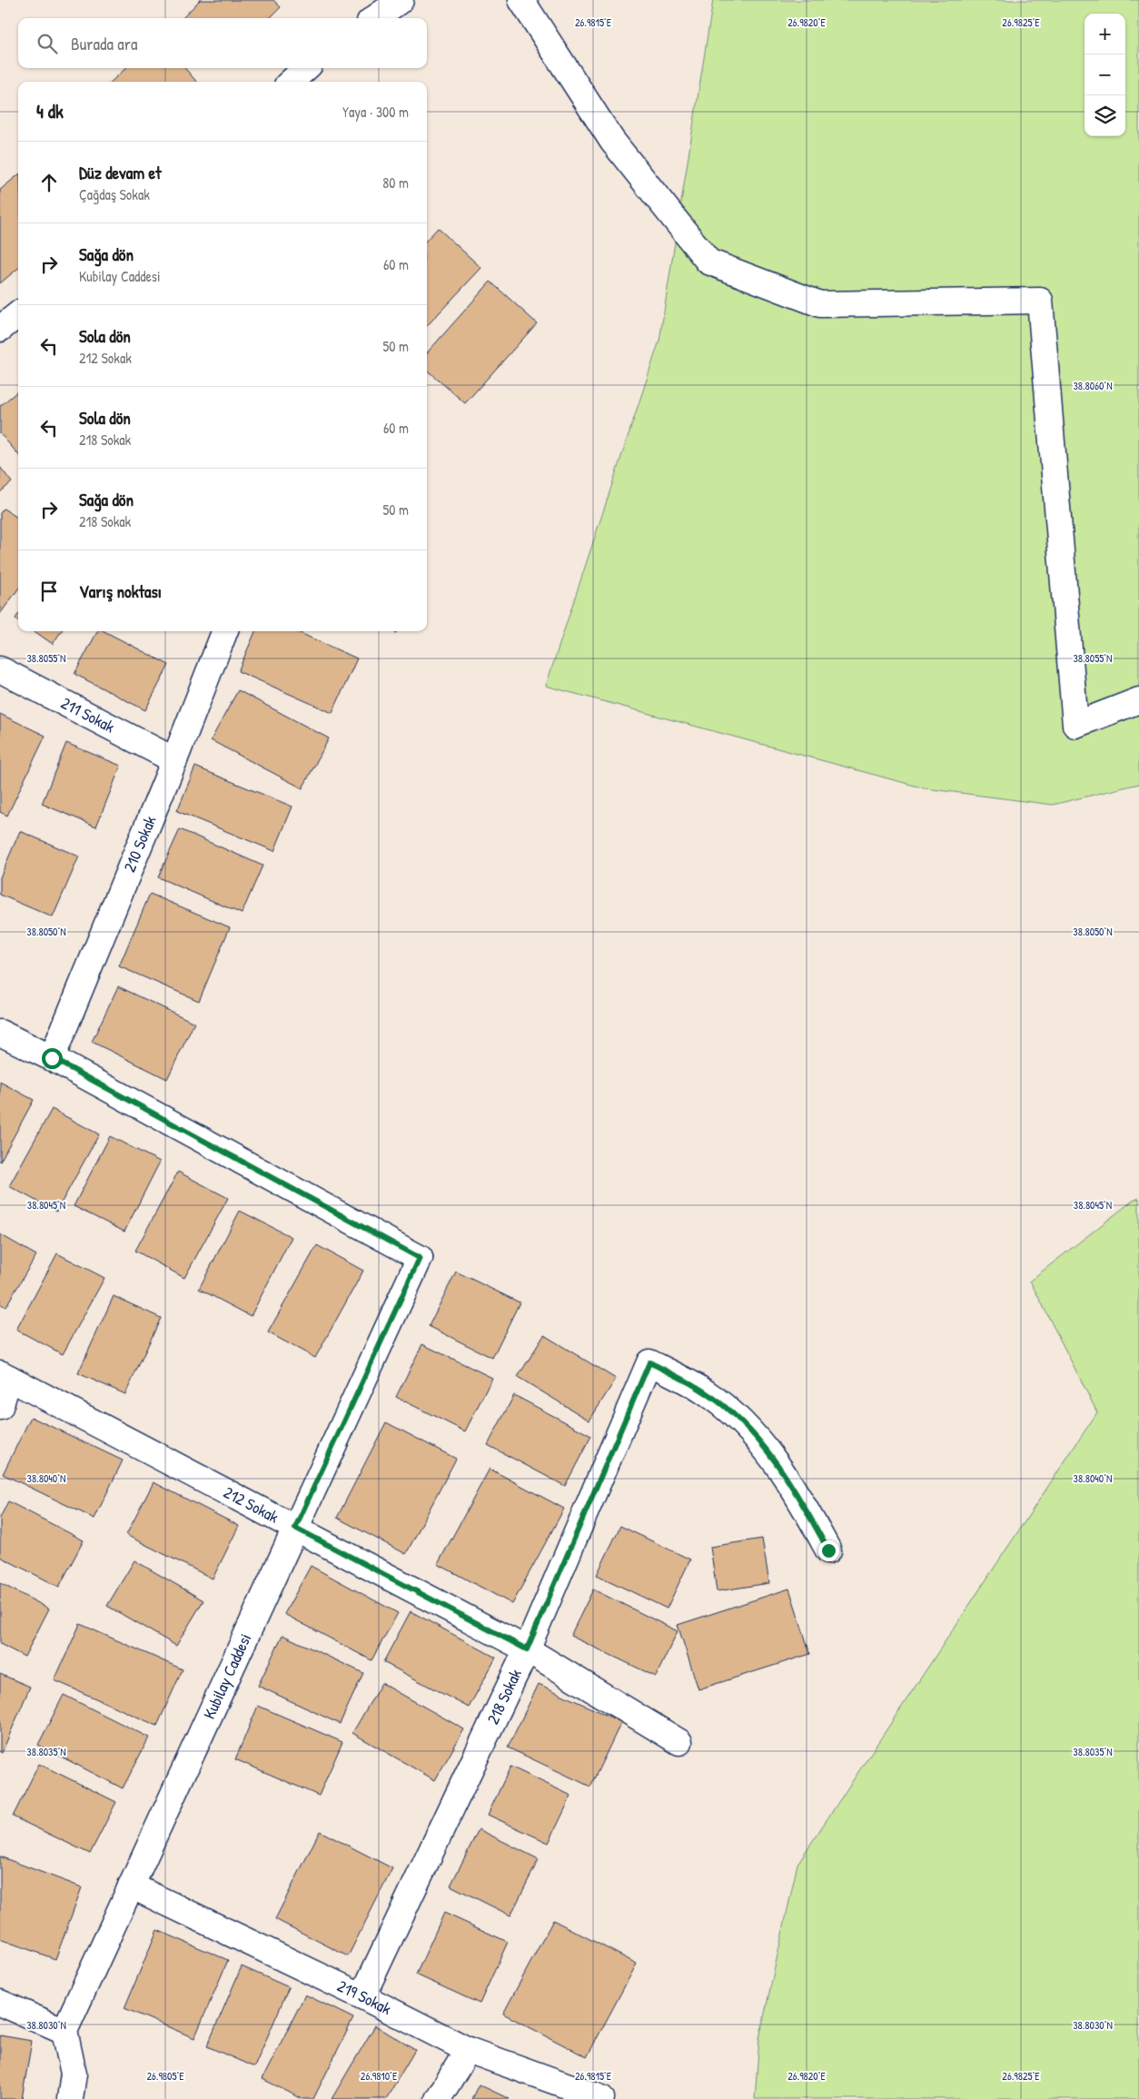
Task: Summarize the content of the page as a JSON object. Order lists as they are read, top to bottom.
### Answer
{
  "streets": {
    "street": [
      "211 Sokak",
      "210 Sokak",
      "212 Sokak",
      "Kubilay Caddesi",
      "218 Sokak",
      "219 Sokak"
    ]
  },
  "crossings": [
    ["211 Sokak", "210 Sokak"],
    ["210 Sokak", "Kubilay Caddesi"],
    ["212 Sokak", "Kubilay Caddesi"],
    ["212 Sokak", "218 Sokak"],
    ["Kubilay Caddesi", "219 Sokak"],
    ["218 Sokak", "219 Sokak"]
  ],
  "page": {
    "map_buttons": ["+", "−"],
    "search": "Burada ara",
    "heading": ["4 dk", "Yaya · 300 m"],
    "list": [
      ["Düz devam et", "Çağdaş Sokak", "80 m"],
      ["Sağa dön", "Kubilay Caddesi", "60 m"],
      ["Sola dön", "212 Sokak", "50 m"],
      ["Sola dön", "218 Sokak", "60 m"],
      ["Sağa dön", "218 Sokak", "50 m"],
      "Varış noktası"
    ]
  },
  "coordinates": [
    "26.9815°E",
    "26.9820°E",
    "26.9825°E",
    "38.8060°N",
    "38.8055°N",
    "38.8050°N",
    "38.8045°N",
    "38.8040°N",
    "38.8035°N",
    "38.8030°N",
    "26.9805°E",
    "26.9810°E"
  ]
}
